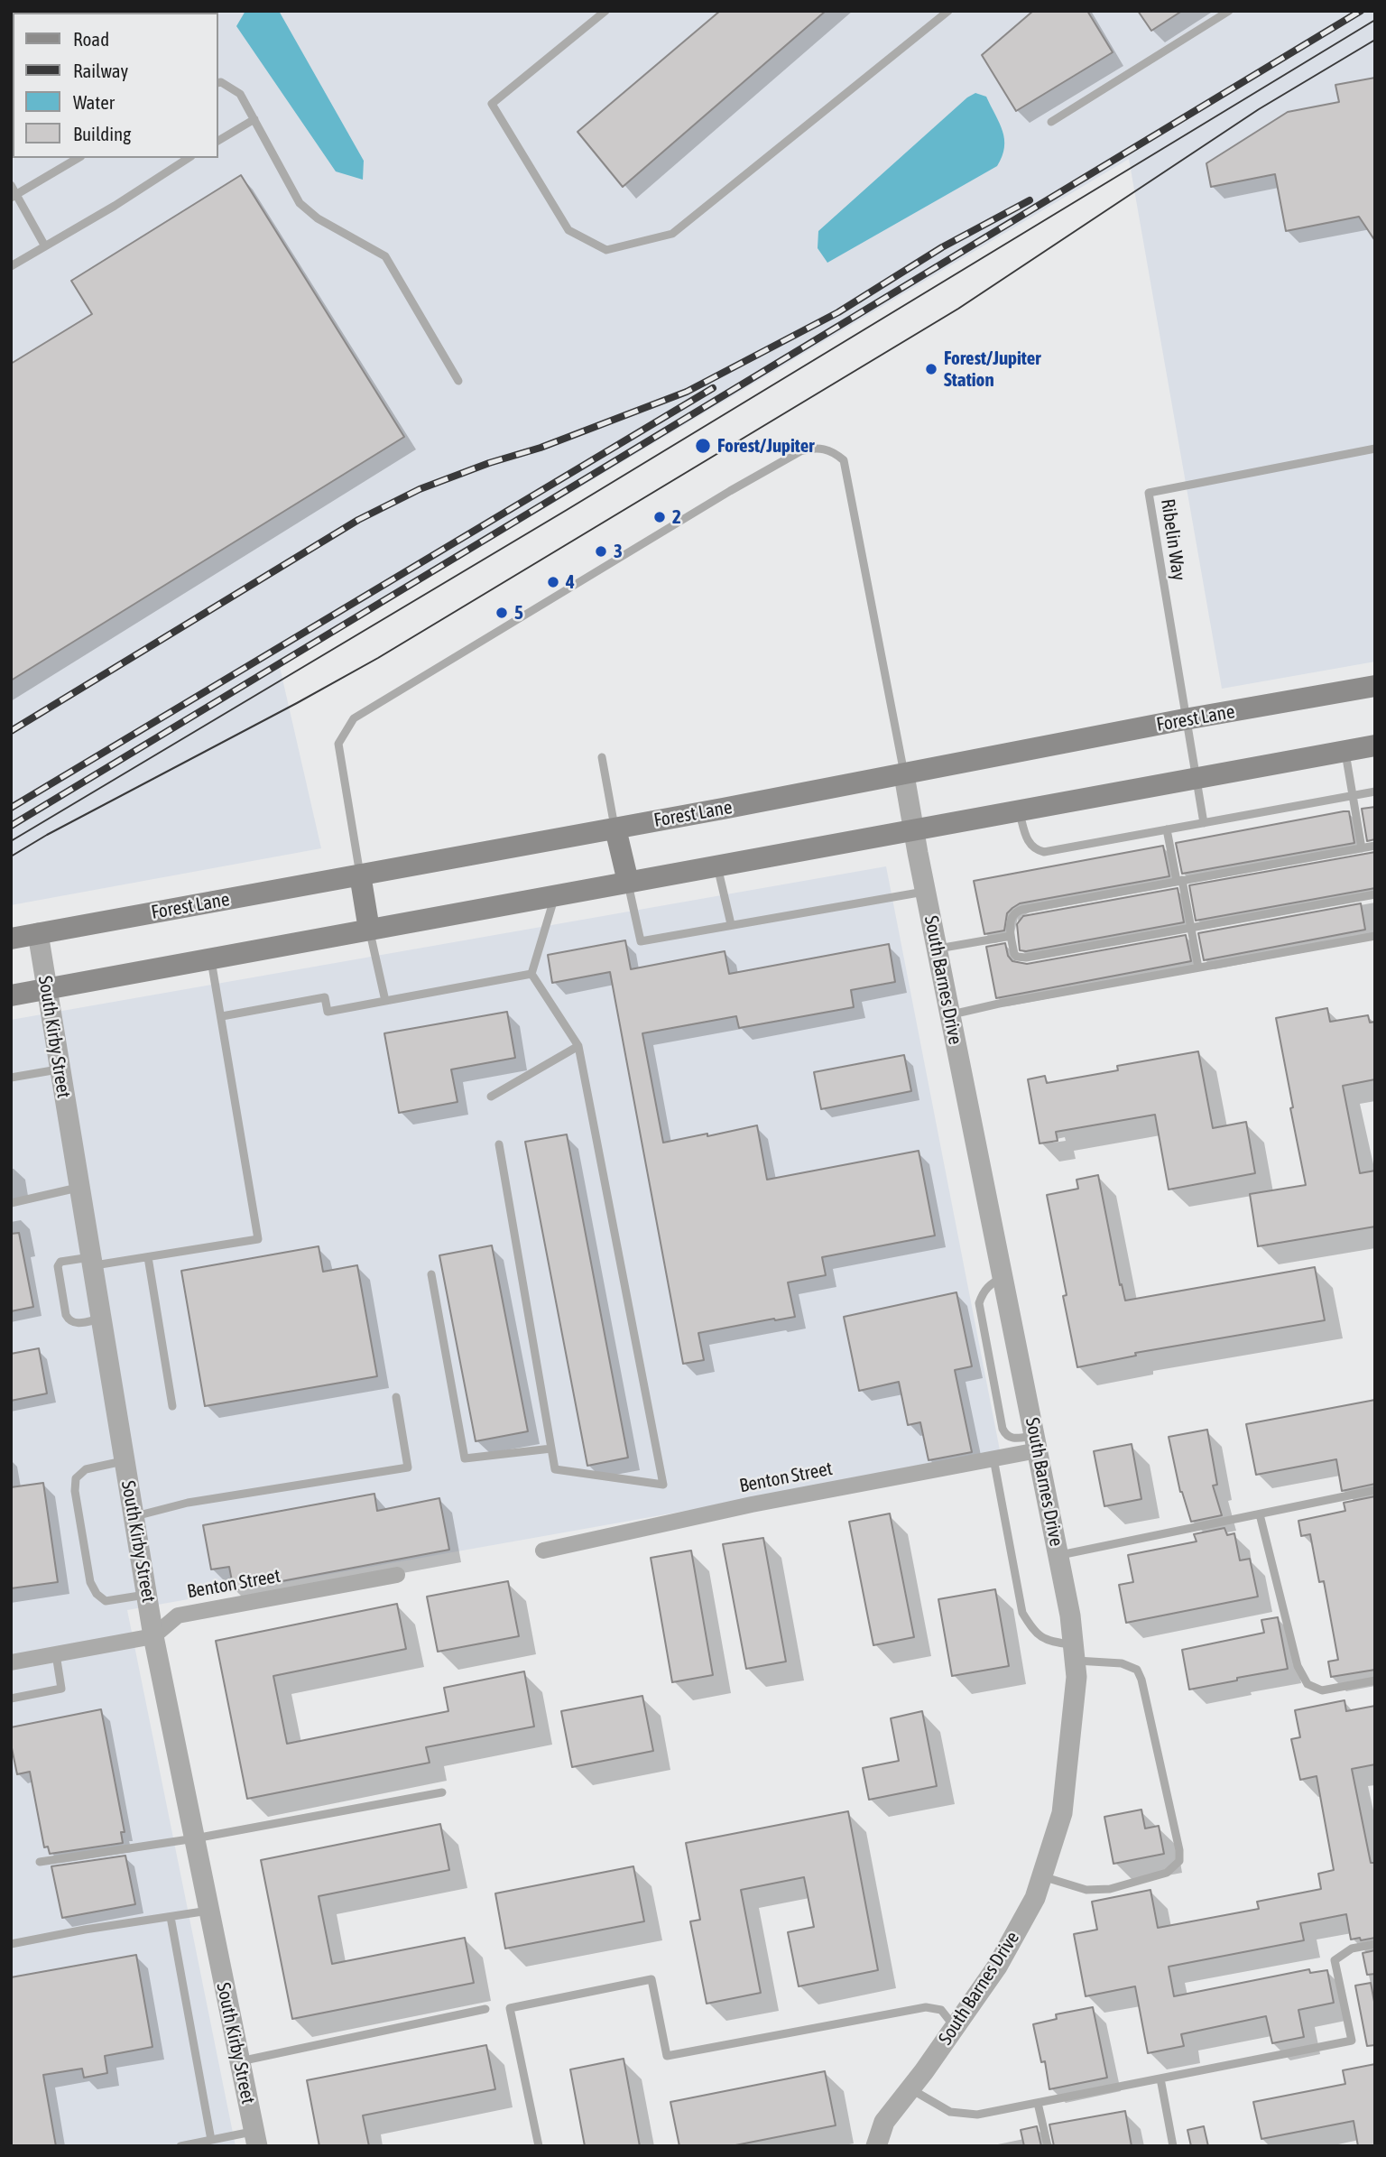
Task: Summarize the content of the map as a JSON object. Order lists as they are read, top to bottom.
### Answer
{
  "streets": {
    "main road": ["Forest Lane"],
    "street": ["South Barnes Drive", "South Kirby Street", "Benton Street"],
    "lane": ["Ribelin Way"]
  },
  "crossings": [
    ["Ribelin Way", "Forest Lane"],
    ["Forest Lane", "South Barnes Drive"],
    ["Forest Lane", "South Kirby Street"],
    ["South Barnes Drive", "Benton Street"],
    ["South Kirby Street", "Benton Street"]
  ],
  "places": [
    "Forest/Jupiter Station",
    "Forest/Jupiter",
    "2",
    "3",
    "4",
    "5"
  ],
  "legend": [
    "Road",
    "Railway",
    "Water",
    "Building"
  ]
}
